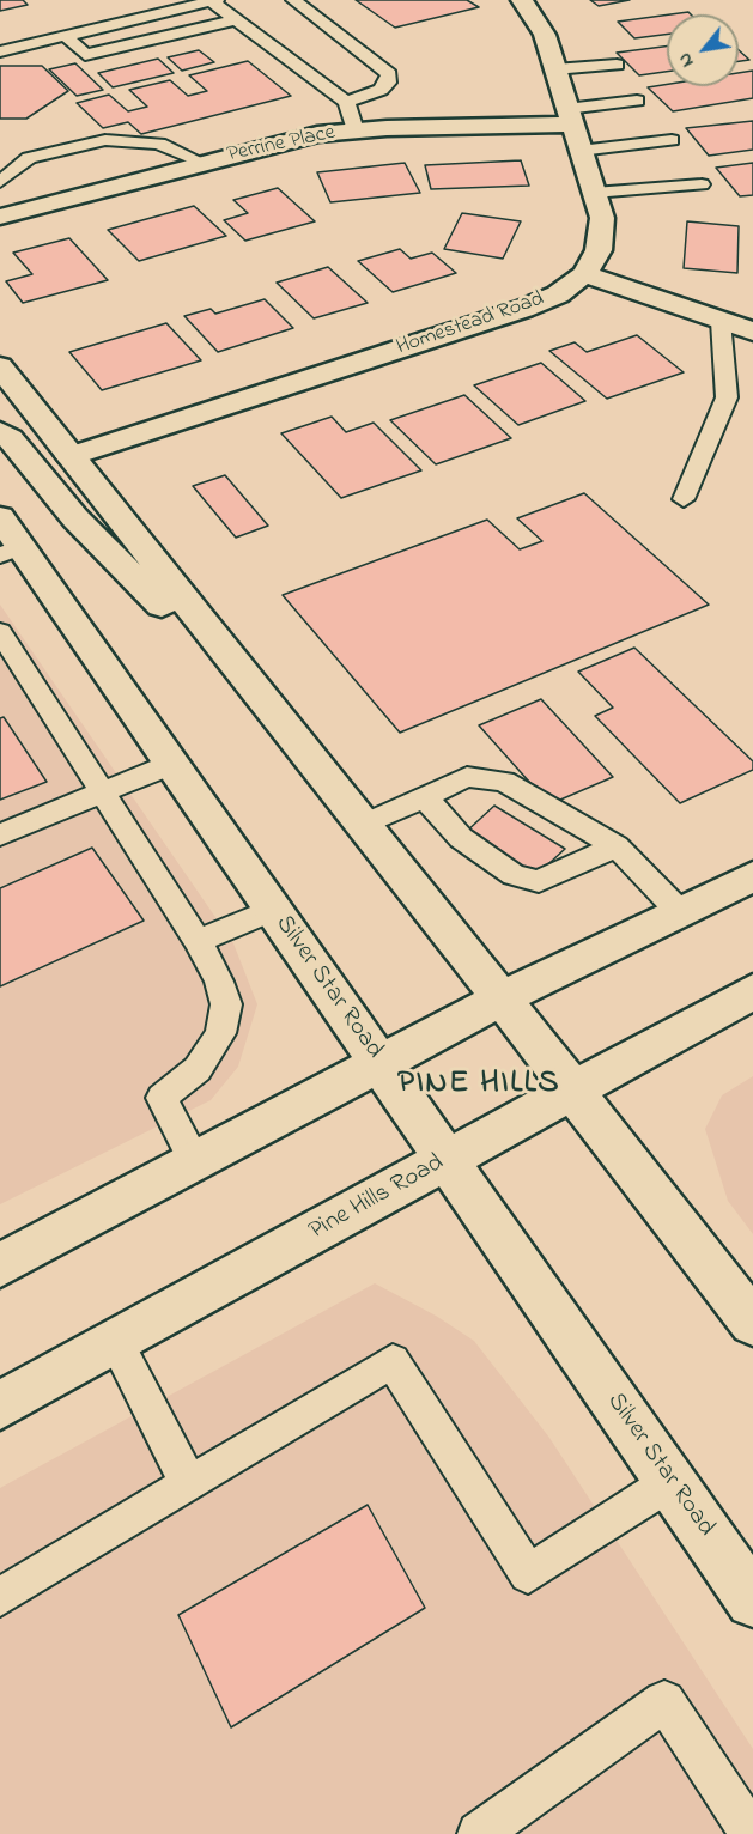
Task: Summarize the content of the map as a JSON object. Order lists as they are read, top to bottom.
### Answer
{
  "streets": {
    "main road": [
      "Perrine Place",
      "Homestead Road",
      "Silver Star Road",
      "Pine Hills Road"
    ]
  },
  "crossings": [
    ["Perrine Place", "Homestead Road"],
    ["Silver Star Road", "Pine Hills Road"]
  ],
  "districts": ["PINE HILLS"],
  "north": "bottom left"
}
